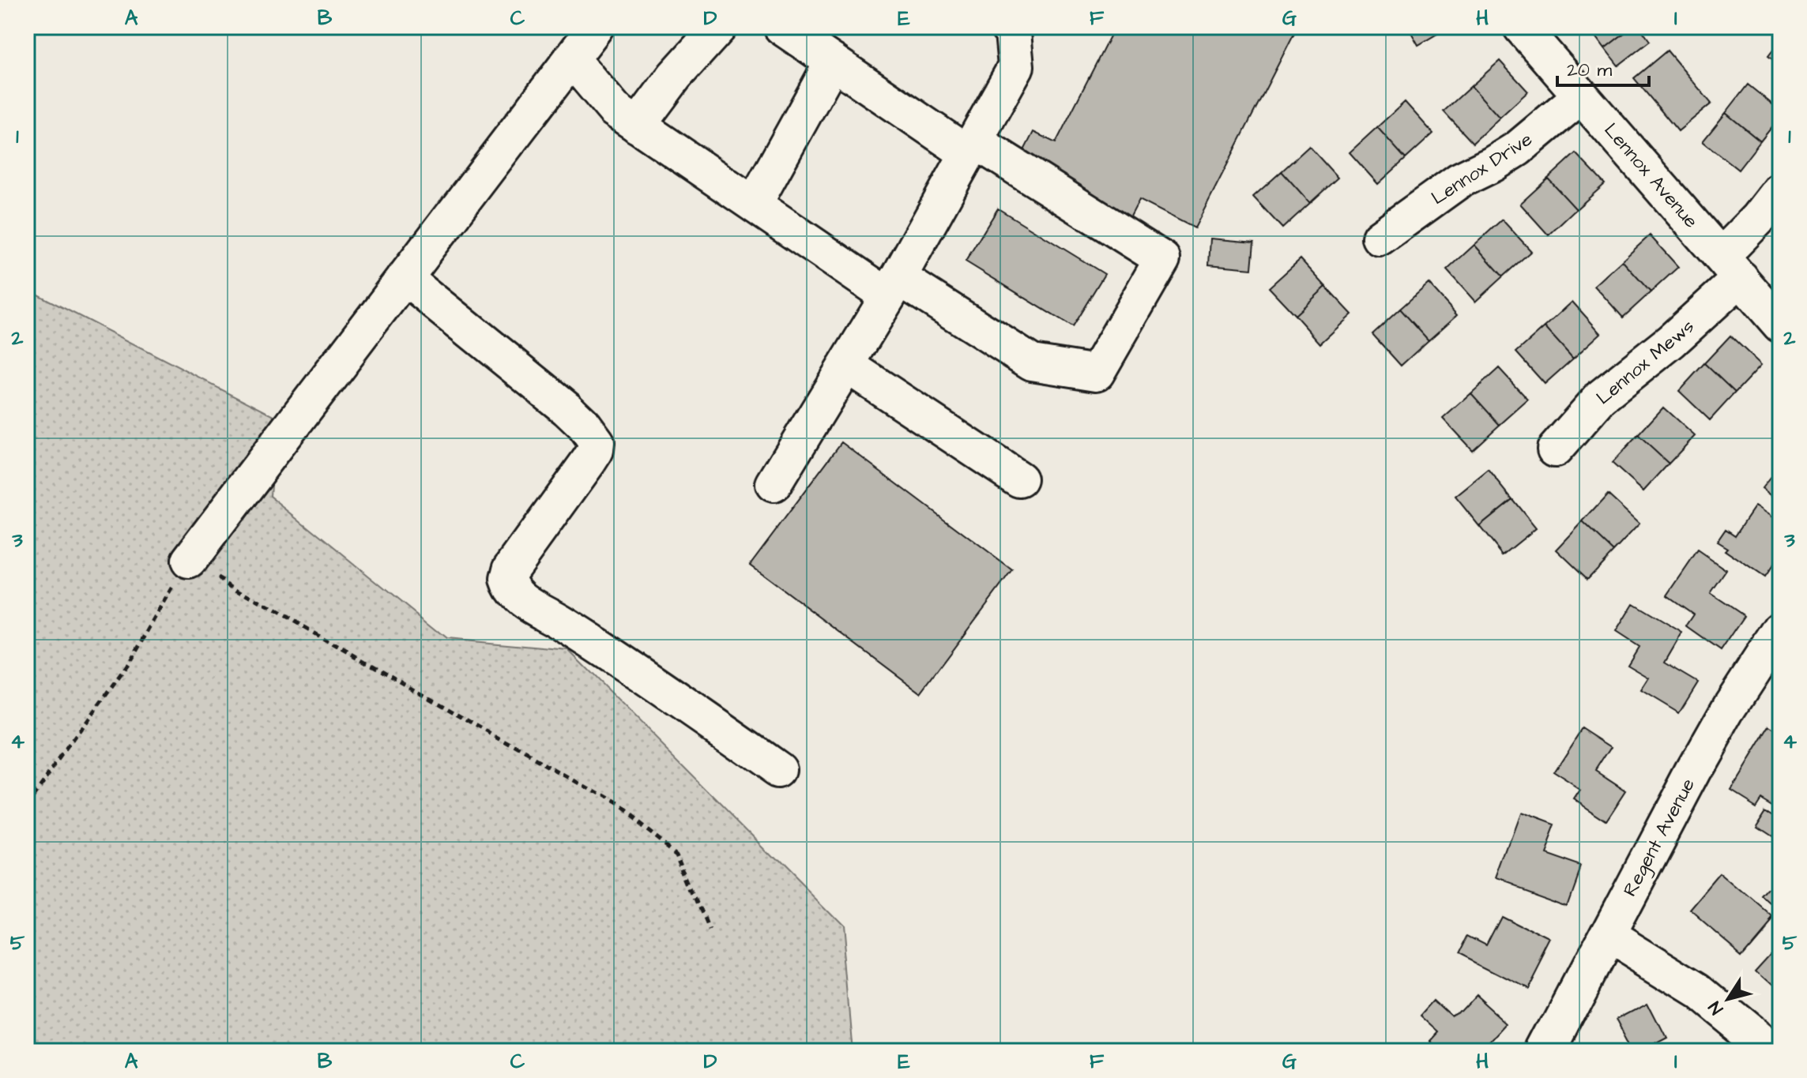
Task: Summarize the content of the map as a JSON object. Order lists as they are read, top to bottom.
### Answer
{
  "streets": {
    "street": [
      "Lennox Drive",
      "Lennox Avenue",
      "Lennox Mews",
      "Regent Avenue"
    ]
  },
  "crossings": [
    ["Lennox Drive", "Lennox Avenue"],
    ["Lennox Avenue", "Lennox Mews"]
  ],
  "scale_bar": "20 m",
  "north": "bottom left",
  "grid": {
    "columns": [
      "A",
      "B",
      "C",
      "D",
      "E",
      "F",
      "G",
      "H",
      "I"
    ],
    "rows": [
      "1",
      "2",
      "3",
      "4",
      "5"
    ]
  }
}
